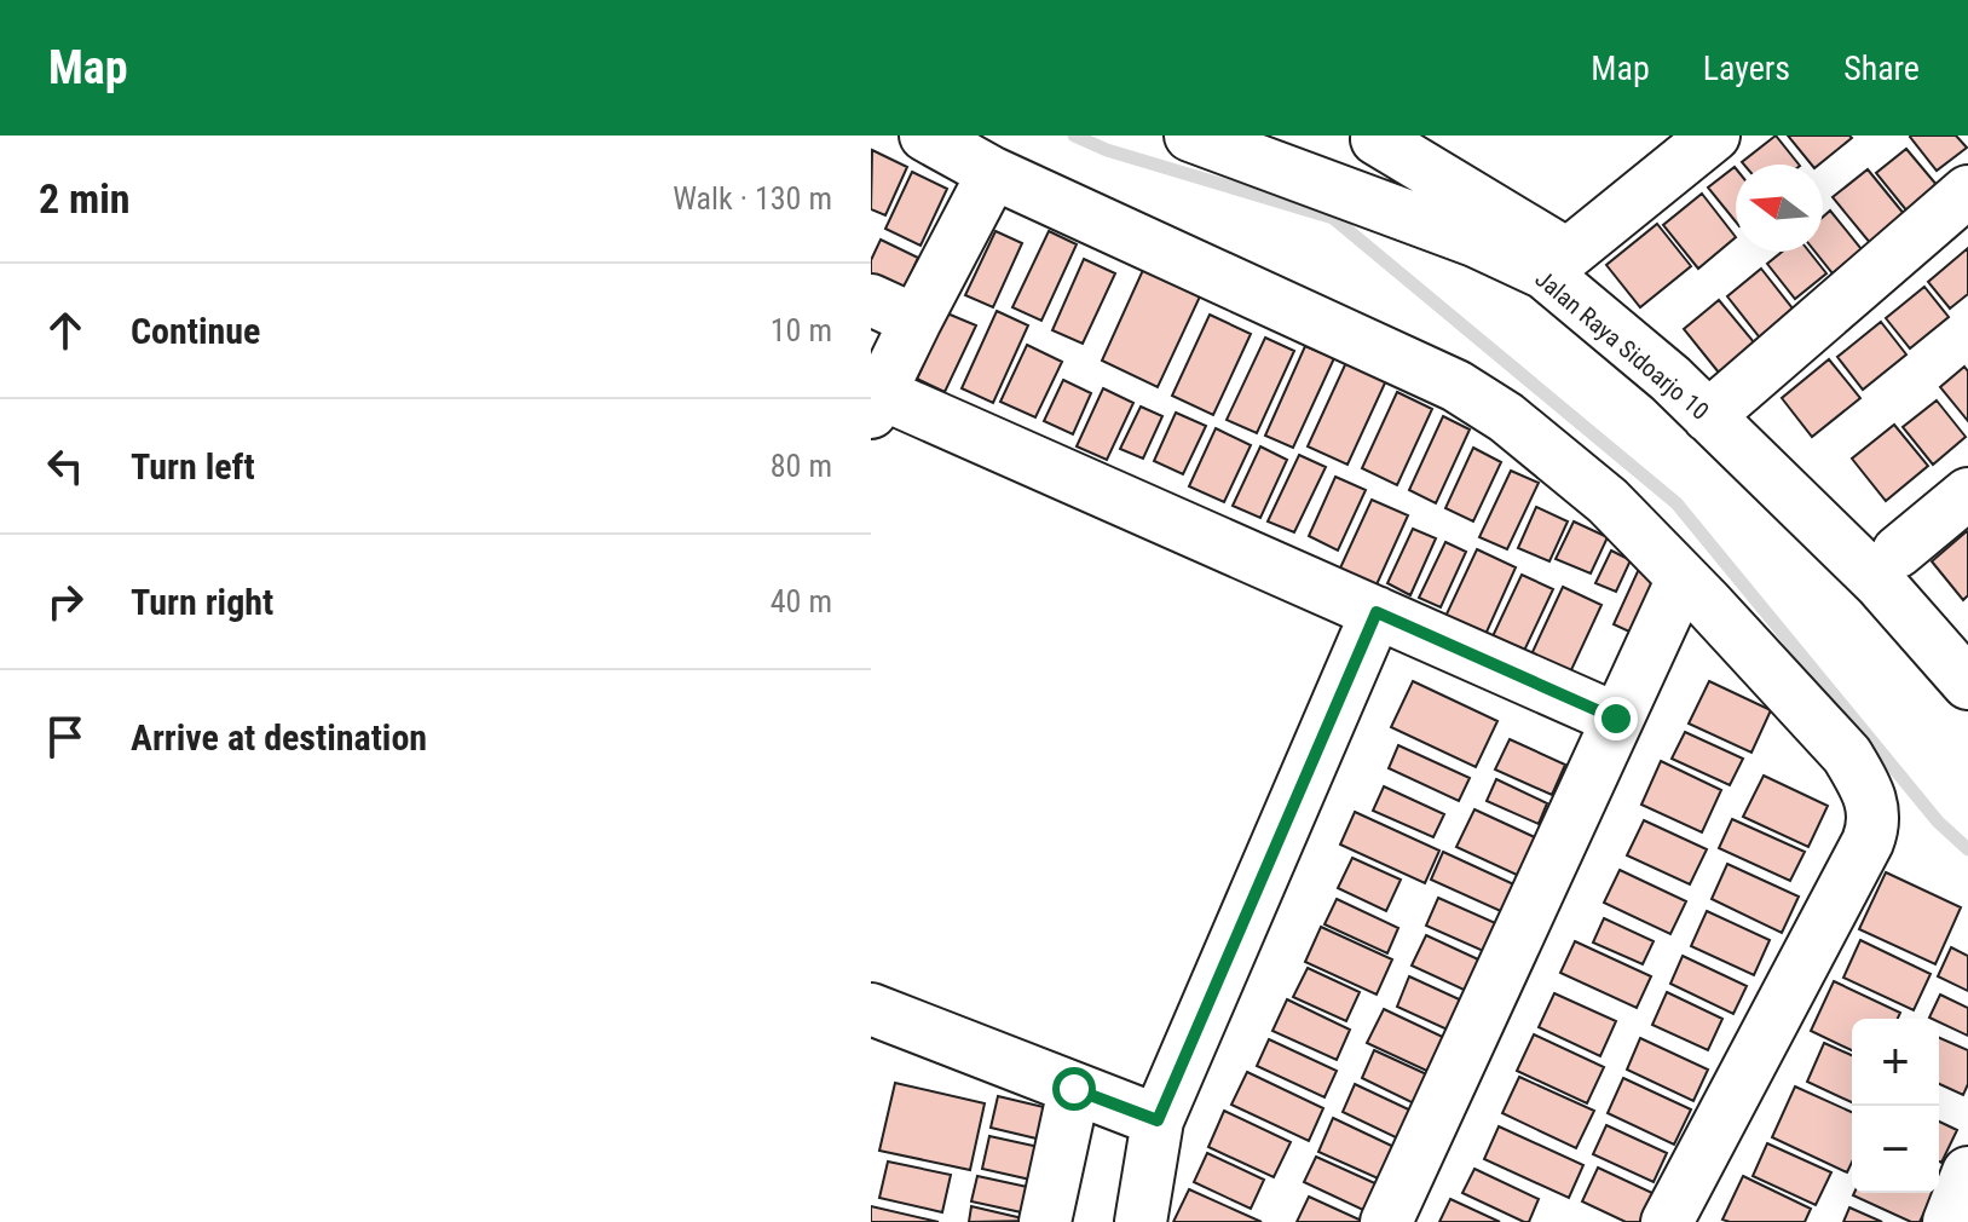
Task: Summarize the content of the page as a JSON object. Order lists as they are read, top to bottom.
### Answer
{
  "streets": {
    "street": ["Jalan Raya Sidoarjo 10"]
  },
  "north": "left",
  "page": {
    "header": "Map",
    "nav": ["Map", "Layers", "Share"],
    "heading": ["2 min", "Walk · 130 m"],
    "list": [
      ["Continue", "10 m"],
      ["Turn left", "80 m"],
      ["Turn right", "40 m"],
      "Arrive at destination"
    ],
    "map_buttons": ["+", "−"]
  }
}
